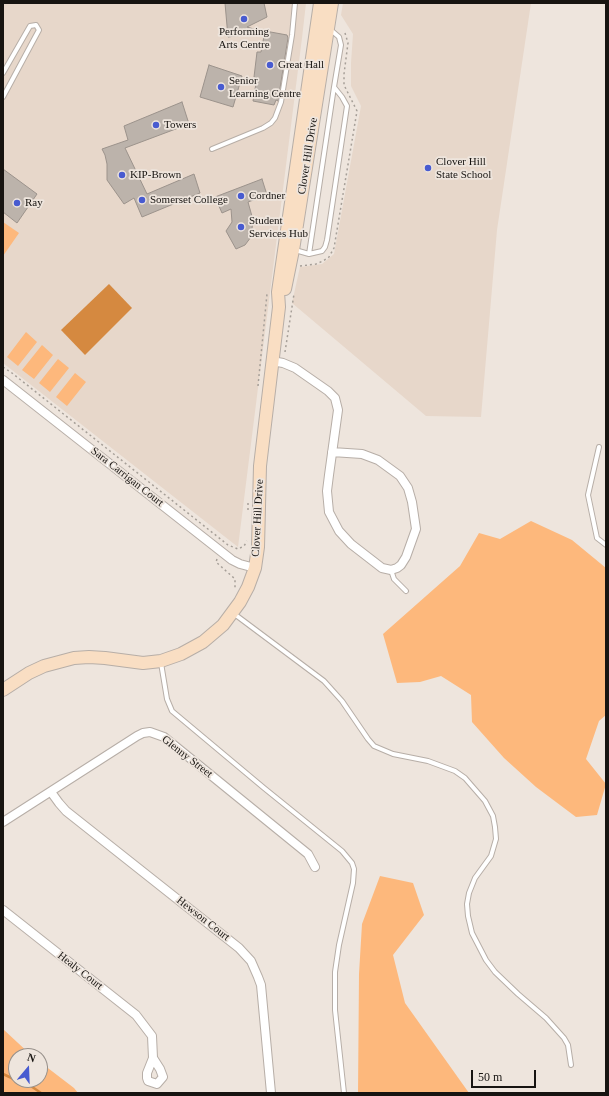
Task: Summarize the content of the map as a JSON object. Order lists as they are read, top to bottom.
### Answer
{
  "streets": {
    "street": [
      "Clover Hill Drive",
      "Sara Carrigan Court",
      "Glenny Street",
      "Hewson Court",
      "Healy Court"
    ]
  },
  "crossings": [
    ["Clover Hill Drive", "Sara Carrigan Court"],
    ["Glenny Street", "Hewson Court"]
  ],
  "places": [
    "Performing Arts Centre",
    "Great Hall",
    "Senior Learning Centre",
    "Towers",
    "Clover Hill State School",
    "KIP-Brown",
    "Cordner",
    "Somerset College",
    "Ray",
    "Student Services Hub"
  ],
  "scale_bar": "50 m",
  "north": "top"
}
